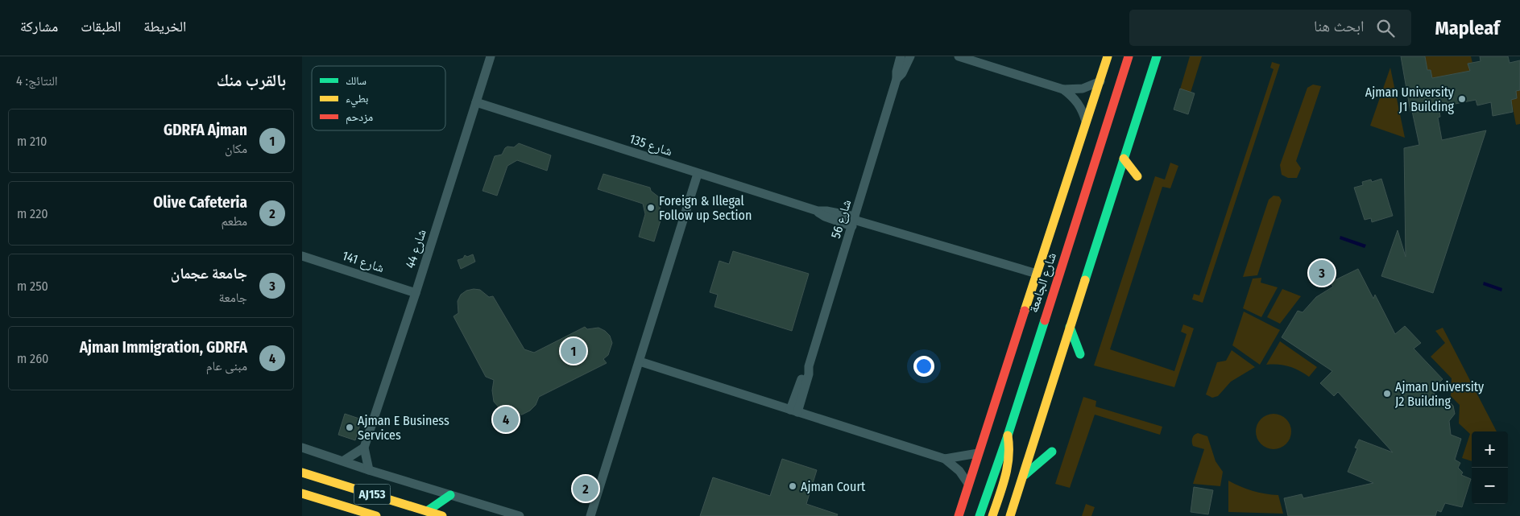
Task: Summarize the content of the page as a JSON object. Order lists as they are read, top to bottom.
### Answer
{
  "streets": {
    "main road": ["شارع الجامعة", "AJ153"],
    "street": [
      "شارع 135",
      "شارع 56",
      "شارع 44",
      "شارع 141"
    ]
  },
  "crossings": [
    ["شارع 135", "شارع 56"],
    ["شارع 135", "شارع 44"],
    ["شارع 44", "شارع 141"]
  ],
  "places": [
    "Ajman University J1 Building",
    "Foreign & Illegal Follow up Section",
    "Ajman University J2 Building",
    "Ajman E Business Services",
    "Ajman Court"
  ],
  "legend": ["سالك", "بطيء", "مزدحم"],
  "page": {
    "header": "Mapleaf",
    "search": "ابحث هنا",
    "nav": ["الخريطة", "الطبقات", "مشاركة"],
    "heading": ["بالقرب منك", "النتائج: 4"],
    "list": [
      {
        "mark": "1",
        "name": "GDRFA Ajman",
        "note": "مكان",
        "value": "210 m"
      },
      {
        "mark": "2",
        "name": "Olive Cafeteria",
        "note": "مطعم",
        "value": "220 m"
      },
      {
        "mark": "3",
        "name": "جامعة عجمان",
        "note": "جامعة",
        "value": "250 m"
      },
      {
        "mark": "4",
        "name": "Ajman Immigration, GDRFA",
        "note": "مبنى عام",
        "value": "260 m"
      }
    ],
    "pins": [
      "3",
      "1",
      "4",
      "2"
    ],
    "map_buttons": ["+", "−"]
  }
}
